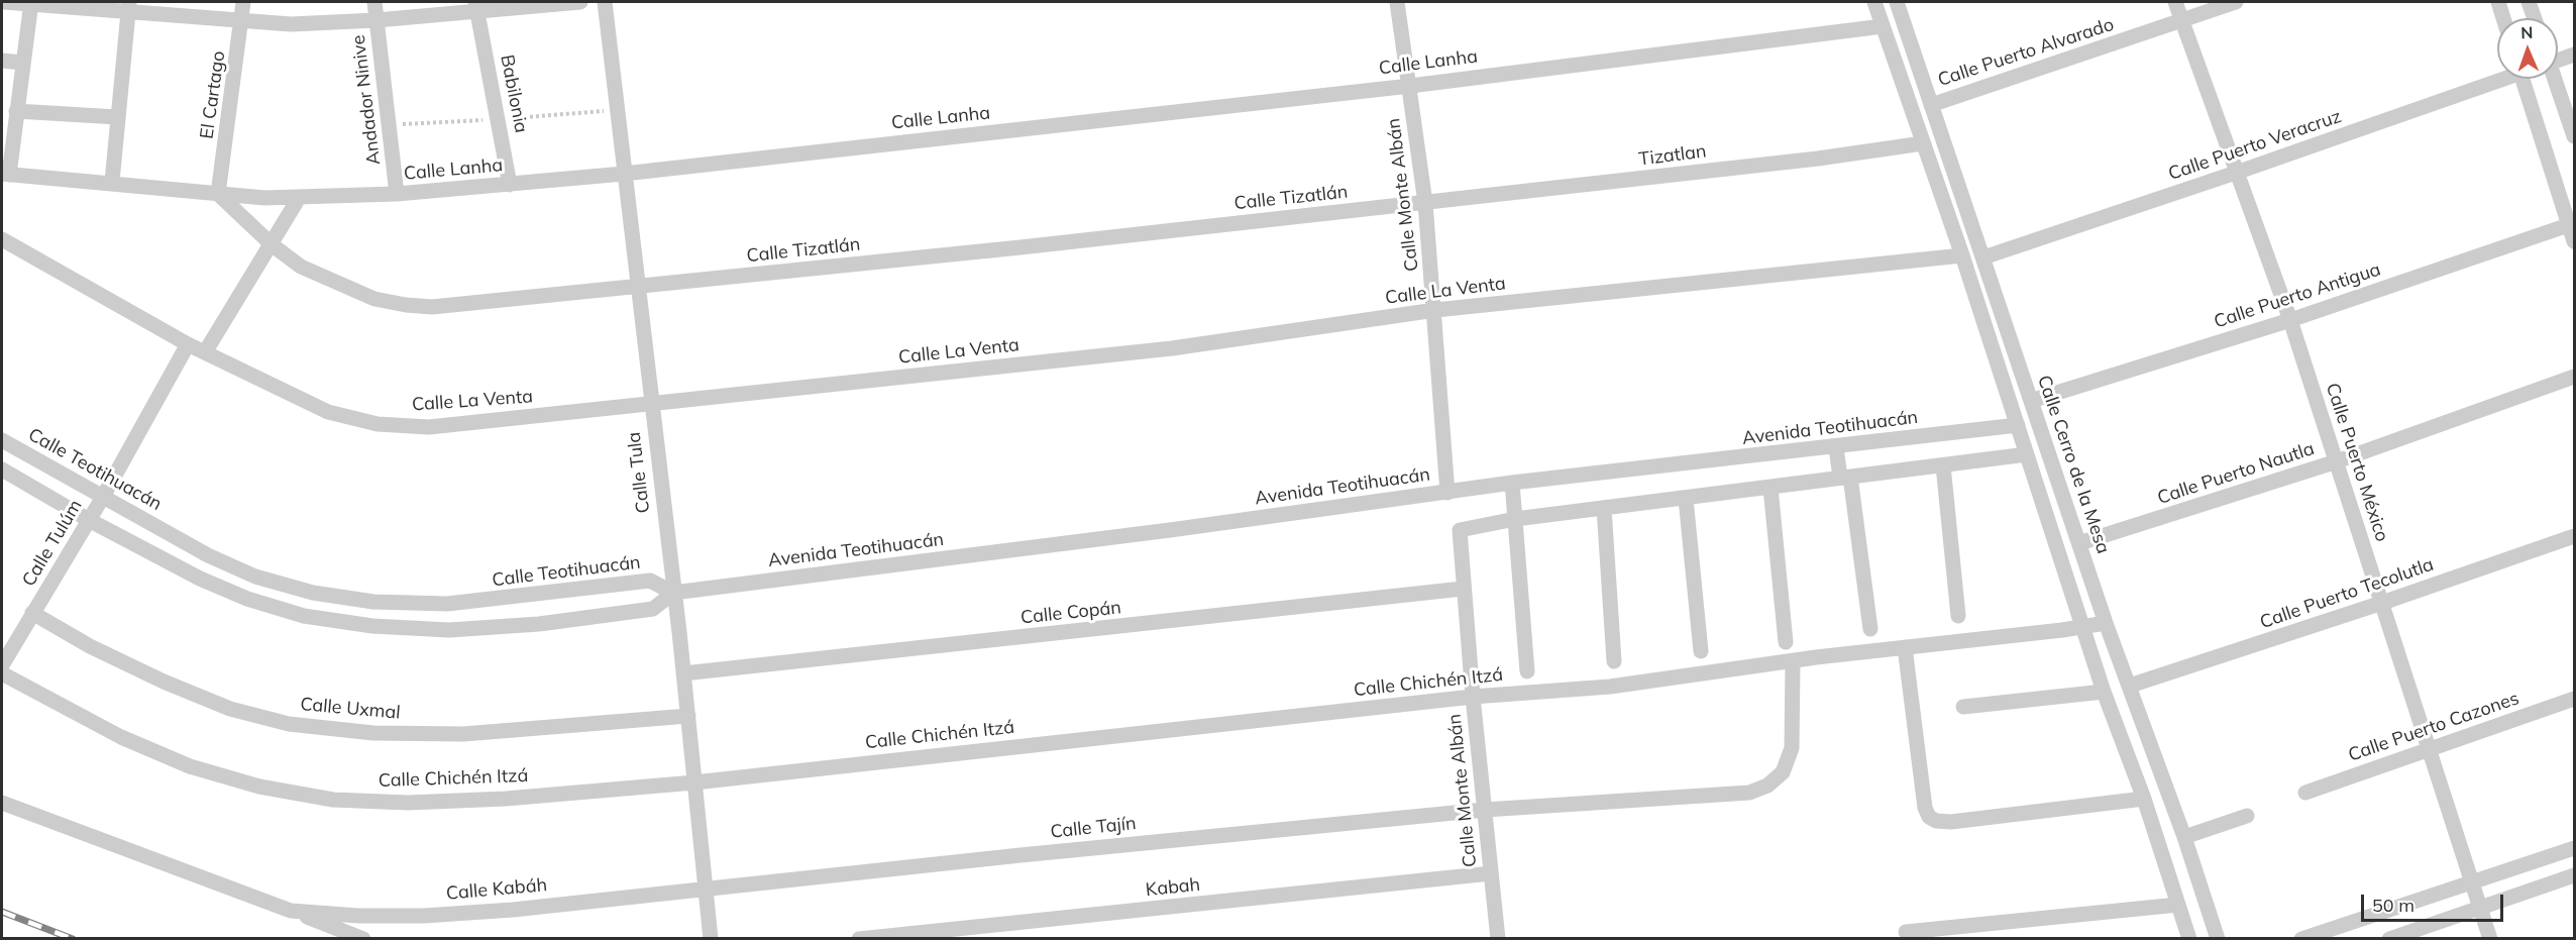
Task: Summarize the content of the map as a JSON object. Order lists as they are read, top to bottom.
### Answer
{
  "streets": {
    "street": [
      "Calle Puerto Alvarado",
      "Calle Lanha",
      "Babilonia",
      "El Cartago",
      "Andador Ninive",
      "Calle Puerto Veracruz",
      "Tizatlan",
      "Calle Monte Albán",
      "Calle Tizatlán",
      "Calle La Venta",
      "Calle Puerto Antigua",
      "Avenida Teotihuacán",
      "Calle Puerto México",
      "Calle Cerro de la Mesa",
      "Calle Teotihuacán",
      "Calle Tula",
      "Calle Puerto Nautla",
      "Calle Tulúm",
      "Calle Puerto Tecolutla",
      "Calle Copán",
      "Calle Chichén Itzá",
      "Calle Uxmal",
      "Calle Puerto Cazones",
      "Calle Tajín",
      "Kabah",
      "Calle Kabáh"
    ]
  },
  "crossings": [
    ["Calle Puerto Alvarado", "Calle Puerto México"],
    ["Calle Puerto Alvarado", "Calle Cerro de la Mesa"],
    ["Calle Lanha", "Babilonia"],
    ["Calle Lanha", "El Cartago"],
    ["Calle Lanha", "Andador Ninive"],
    ["Calle Lanha", "Calle Monte Albán"],
    ["Calle Lanha", "Calle Tizatlán"],
    ["Calle Lanha", "Calle Tula"],
    ["El Cartago", "Calle Tizatlán"],
    ["Calle Puerto Veracruz", "Calle Puerto México"],
    ["Calle Puerto Veracruz", "Calle Cerro de la Mesa"],
    ["Tizatlan", "Calle Monte Albán"],
    ["Tizatlan", "Calle Tizatlán"],
    ["Calle Monte Albán", "Calle Tizatlán"],
    ["Calle Monte Albán", "Calle La Venta"],
    ["Calle Monte Albán", "Avenida Teotihuacán"],
    ["Calle Monte Albán", "Calle Copán"],
    ["Calle Monte Albán", "Calle Chichén Itzá"],
    ["Calle Monte Albán", "Calle Tajín"],
    ["Calle Monte Albán", "Kabah"],
    ["Calle Tizatlán", "Calle Tula"],
    ["Calle La Venta", "Calle Tula"],
    ["Calle La Venta", "Calle Tulúm"],
    ["Calle Puerto Antigua", "Calle Puerto México"],
    ["Calle Puerto Antigua", "Calle Cerro de la Mesa"],
    ["Avenida Teotihuacán", "Calle Teotihuacán"],
    ["Avenida Teotihuacán", "Calle Tula"],
    ["Calle Puerto México", "Calle Puerto Nautla"],
    ["Calle Puerto México", "Calle Puerto Tecolutla"],
    ["Calle Puerto México", "Calle Puerto Cazones"],
    ["Calle Cerro de la Mesa", "Calle Puerto Nautla"],
    ["Calle Cerro de la Mesa", "Calle Puerto Tecolutla"],
    ["Calle Cerro de la Mesa", "Calle Chichén Itzá"],
    ["Calle Teotihuacán", "Calle Tula"],
    ["Calle Teotihuacán", "Calle Tulúm"],
    ["Calle Tula", "Calle Copán"],
    ["Calle Tula", "Calle Chichén Itzá"],
    ["Calle Tula", "Calle Uxmal"],
    ["Calle Tula", "Calle Tajín"],
    ["Calle Tula", "Calle Kabáh"],
    ["Calle Tulúm", "Calle Uxmal"],
    ["Calle Chichén Itzá", "Calle Tajín"],
    ["Calle Tajín", "Calle Kabáh"]
  ],
  "scale_bar": "50 m",
  "north": "top"
}
